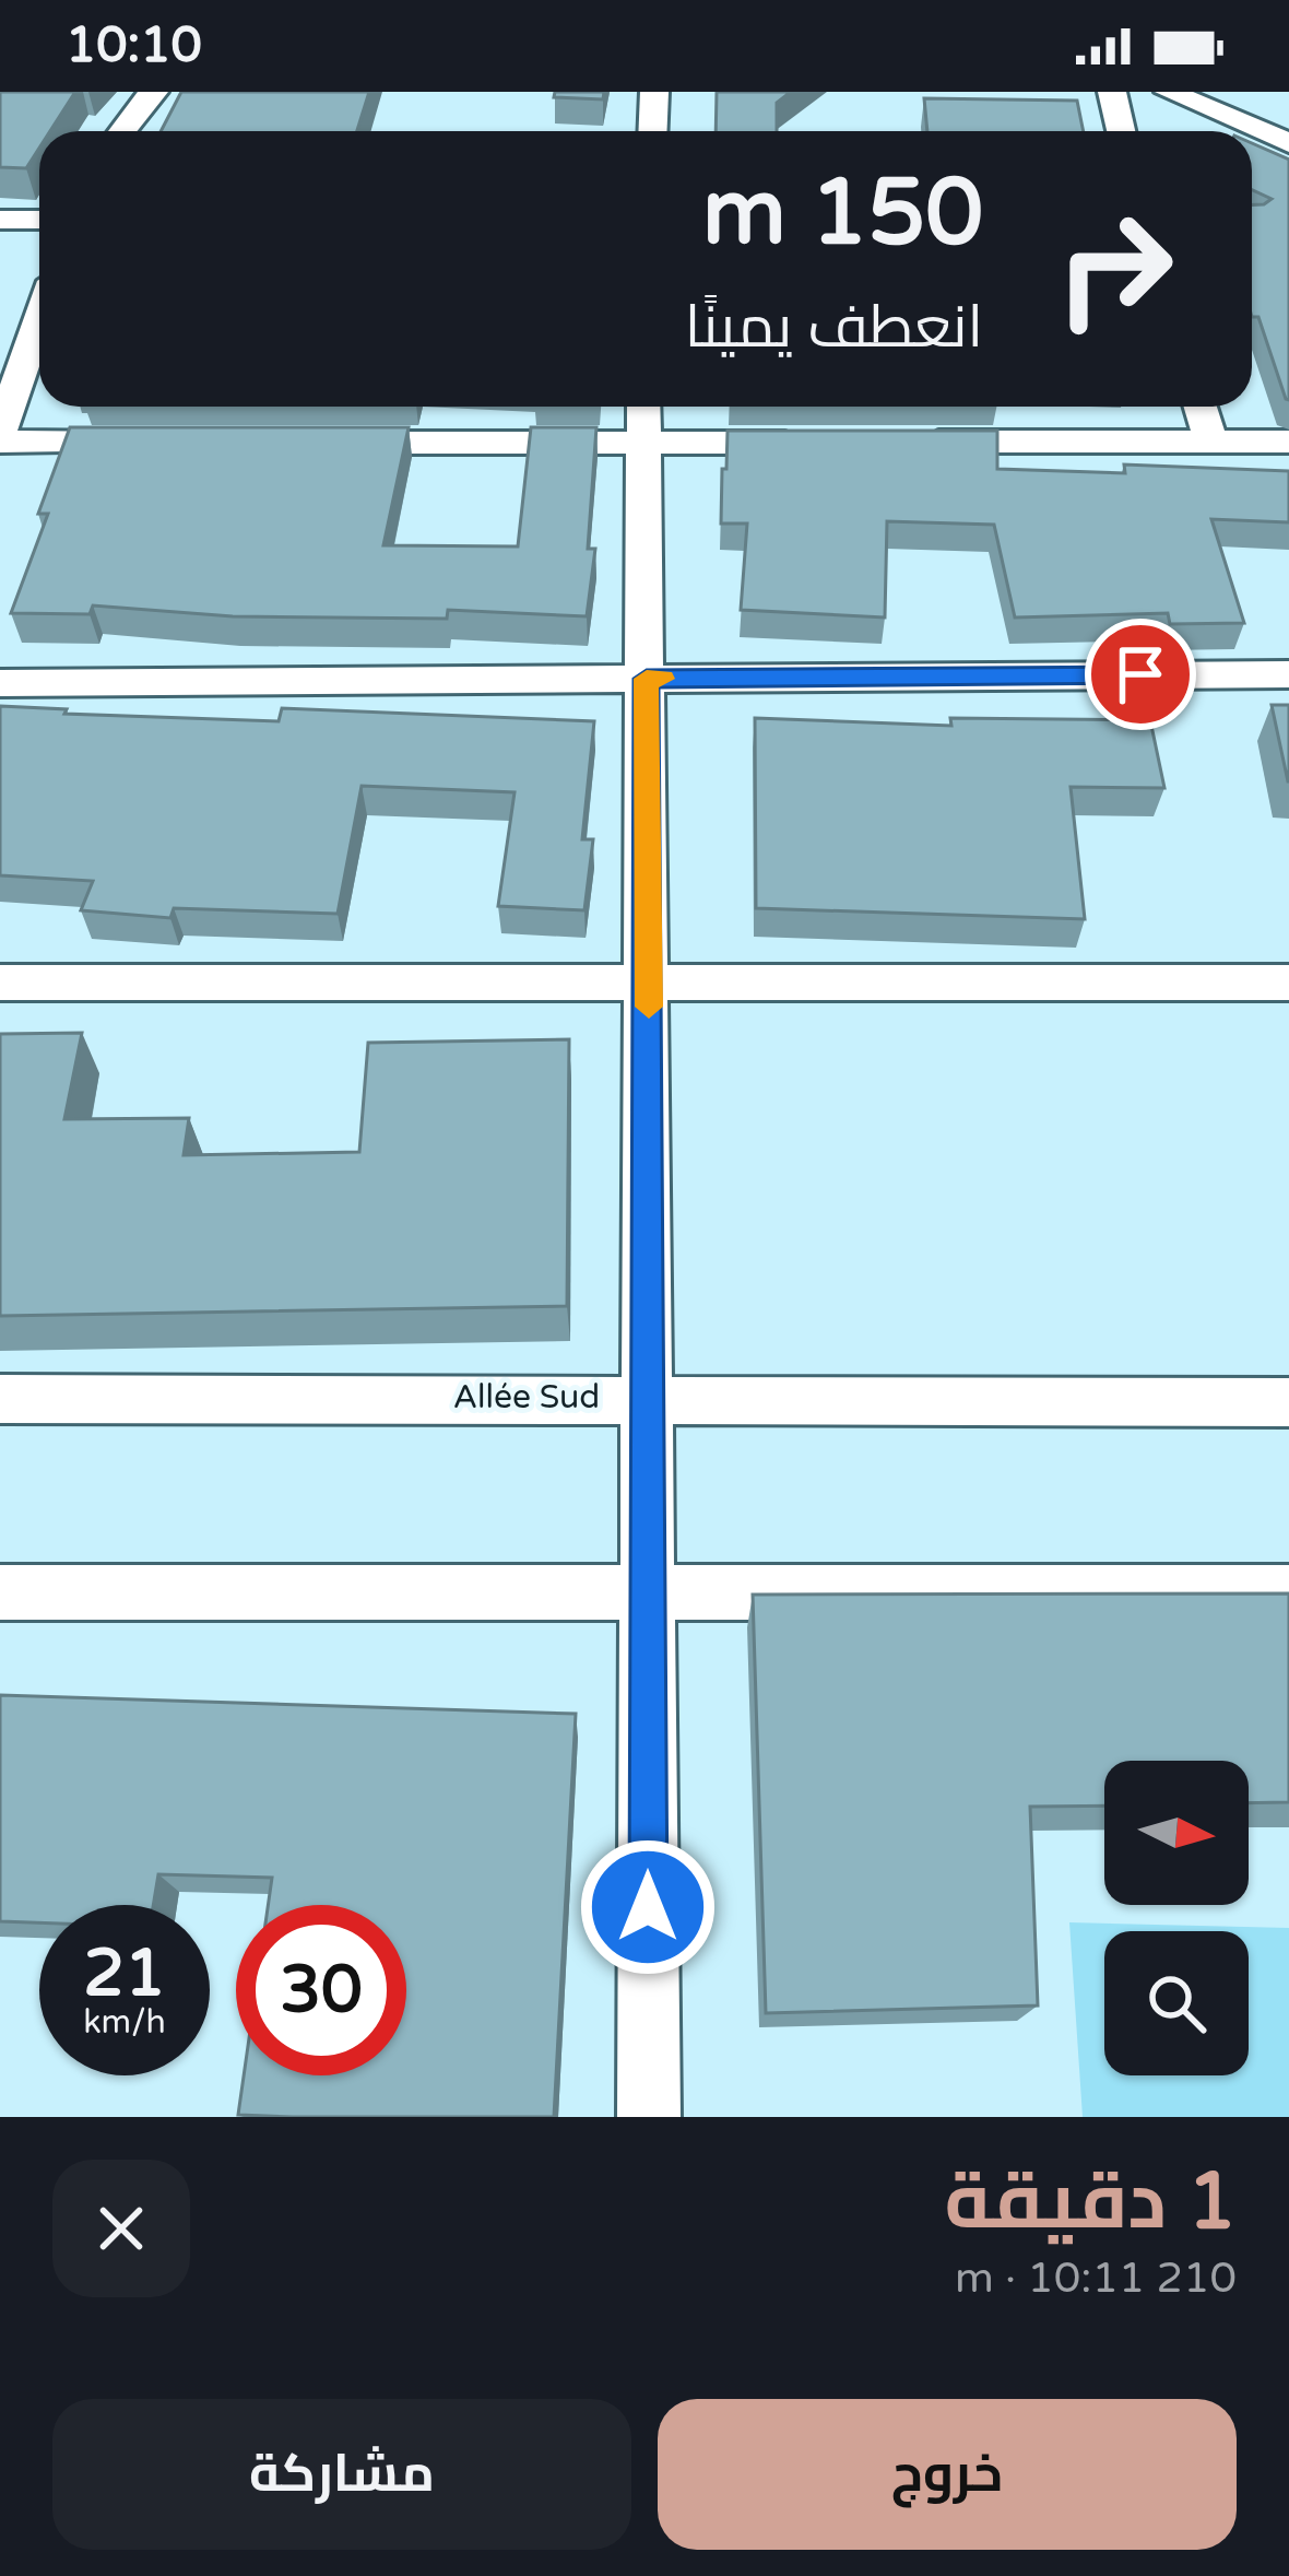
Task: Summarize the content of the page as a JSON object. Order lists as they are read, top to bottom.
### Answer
{
  "streets": {
    "street": ["Allée Sud"]
  },
  "north": "right",
  "page": {
    "status": "10:10",
    "turn": ["150 m", "انعطف يمينًا"],
    "speed": "21 km/h",
    "limit": "30",
    "heading": ["1 دقيقة", "210 m · 10:11"],
    "buttons": ["خروج", "مشاركة"]
  }
}
